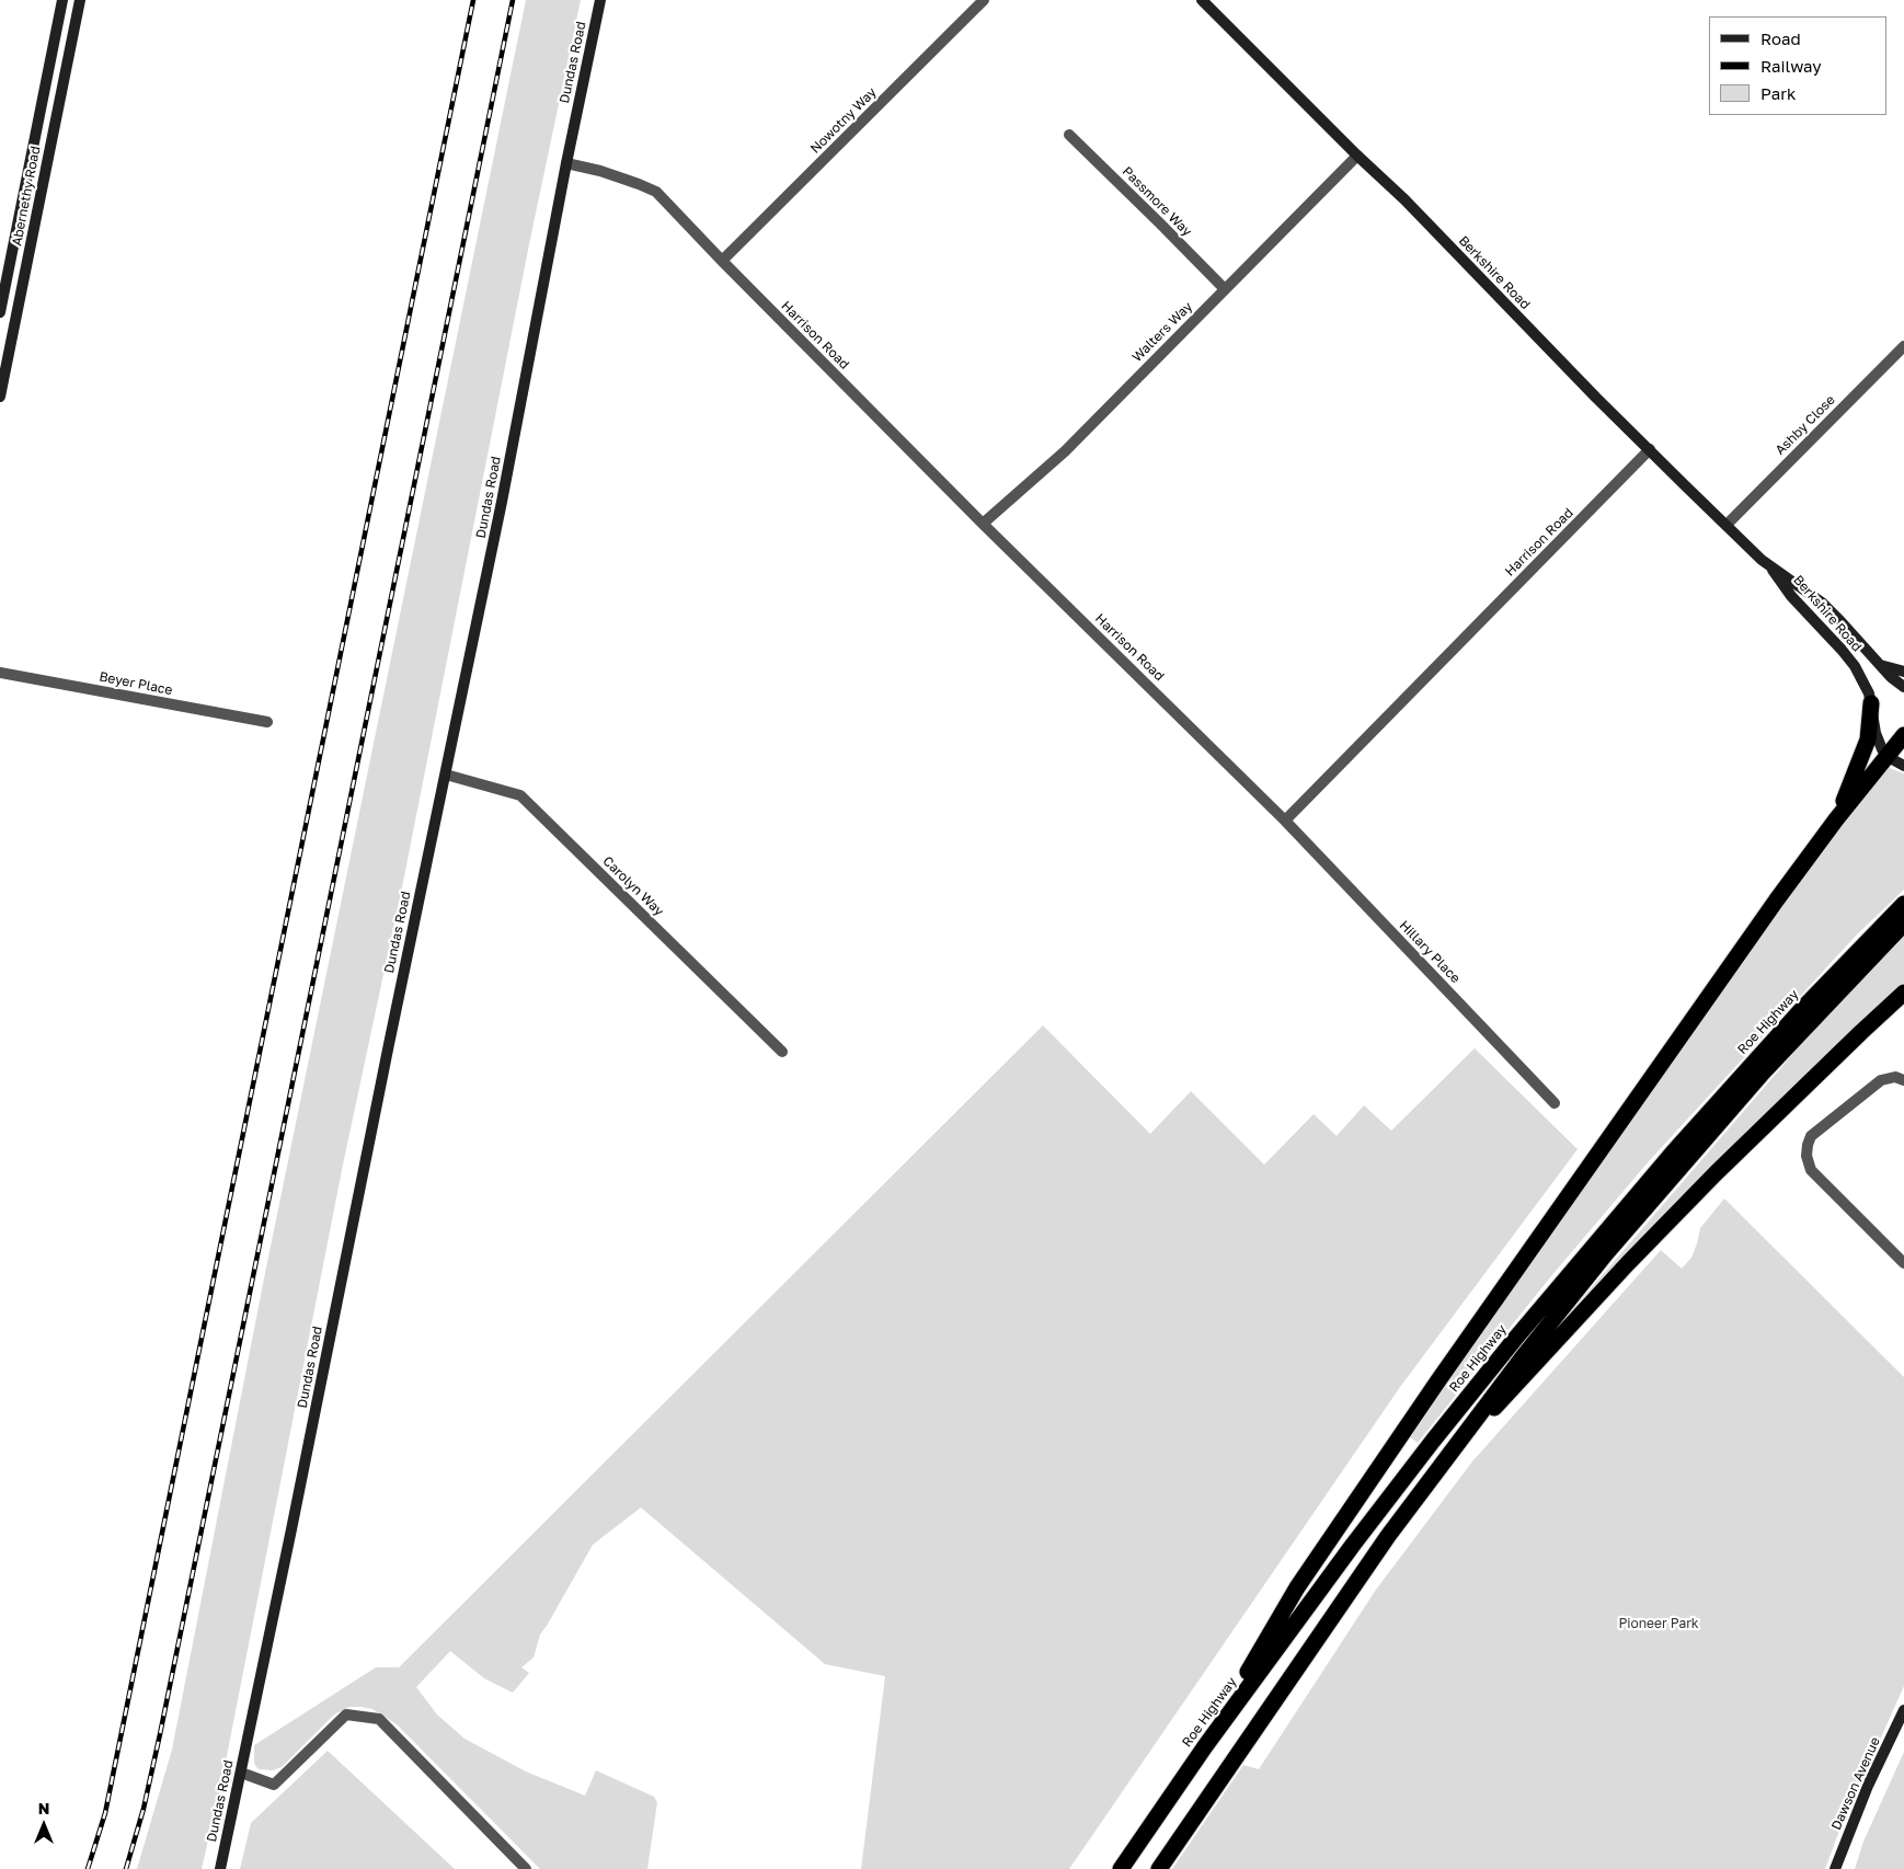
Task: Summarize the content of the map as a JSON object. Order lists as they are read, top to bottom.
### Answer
{
  "streets": {
    "highway": ["Roe Highway"],
    "main road": [
      "Dundas Road",
      "Abernethy Road",
      "Berkshire Road",
      "Dawson Avenue"
    ],
    "street": [
      "Nowotny Way",
      "Passmore Way",
      "Walters Way",
      "Harrison Road",
      "Ashby Close",
      "Beyer Place",
      "Carolyn Way",
      "Hillary Place"
    ]
  },
  "crossings": [
    ["Dundas Road", "Harrison Road"],
    ["Dundas Road", "Carolyn Way"],
    ["Nowotny Way", "Harrison Road"],
    ["Passmore Way", "Walters Way"],
    ["Berkshire Road", "Walters Way"],
    ["Berkshire Road", "Harrison Road"],
    ["Berkshire Road", "Ashby Close"],
    ["Walters Way", "Harrison Road"],
    ["Harrison Road", "Hillary Place"]
  ],
  "parks": ["Pioneer Park"],
  "legend": ["Road", "Railway", "Park"],
  "north": "top"
}
